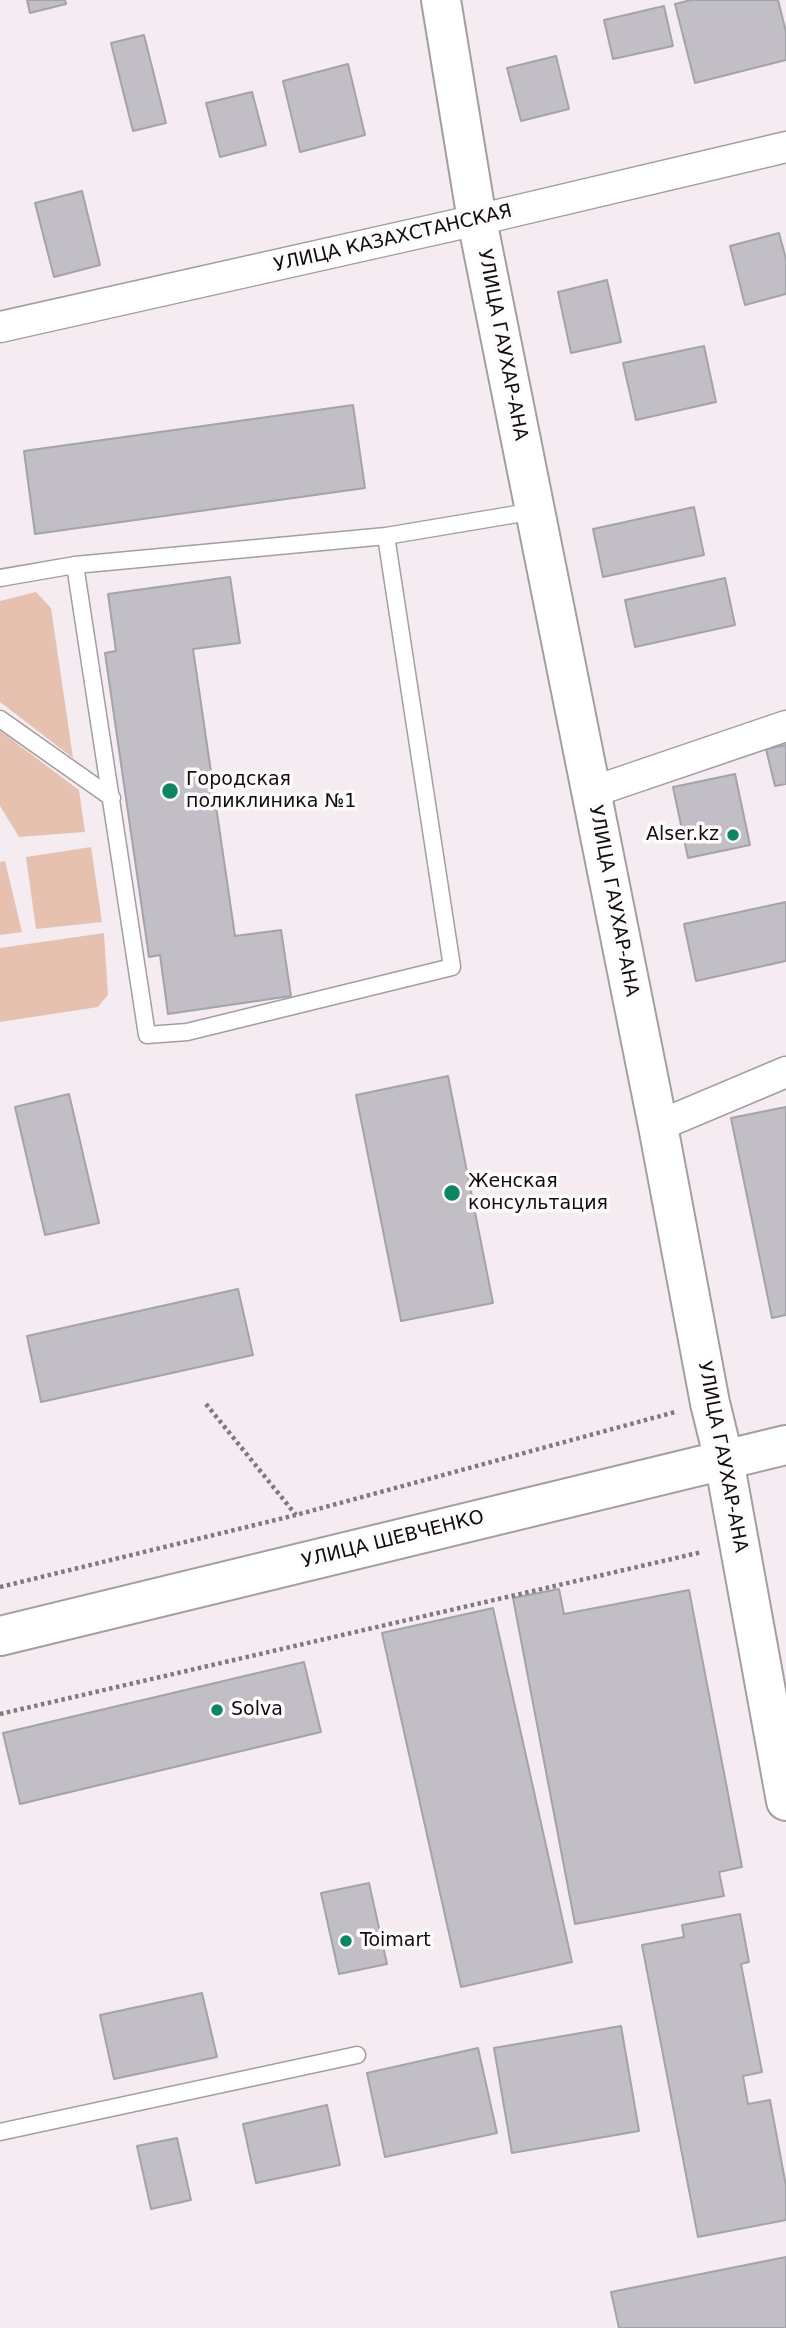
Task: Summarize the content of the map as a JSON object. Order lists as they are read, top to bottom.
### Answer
{
  "streets": {
    "street": ["УЛИЦА КАЗАХСТАНСКАЯ", "УЛИЦА ГАУХАР-АНА", "УЛИЦА ШЕВЧЕНКО"]
  },
  "crossings": [
    ["УЛИЦА КАЗАХСТАНСКАЯ", "УЛИЦА ГАУХАР-АНА"],
    ["УЛИЦА ГАУХАР-АНА", "УЛИЦА ШЕВЧЕНКО"]
  ],
  "places": [
    "Городская поликлиника №1",
    "Alser.kz",
    "Женская консультация",
    "Solva",
    "Toimart"
  ]
}
